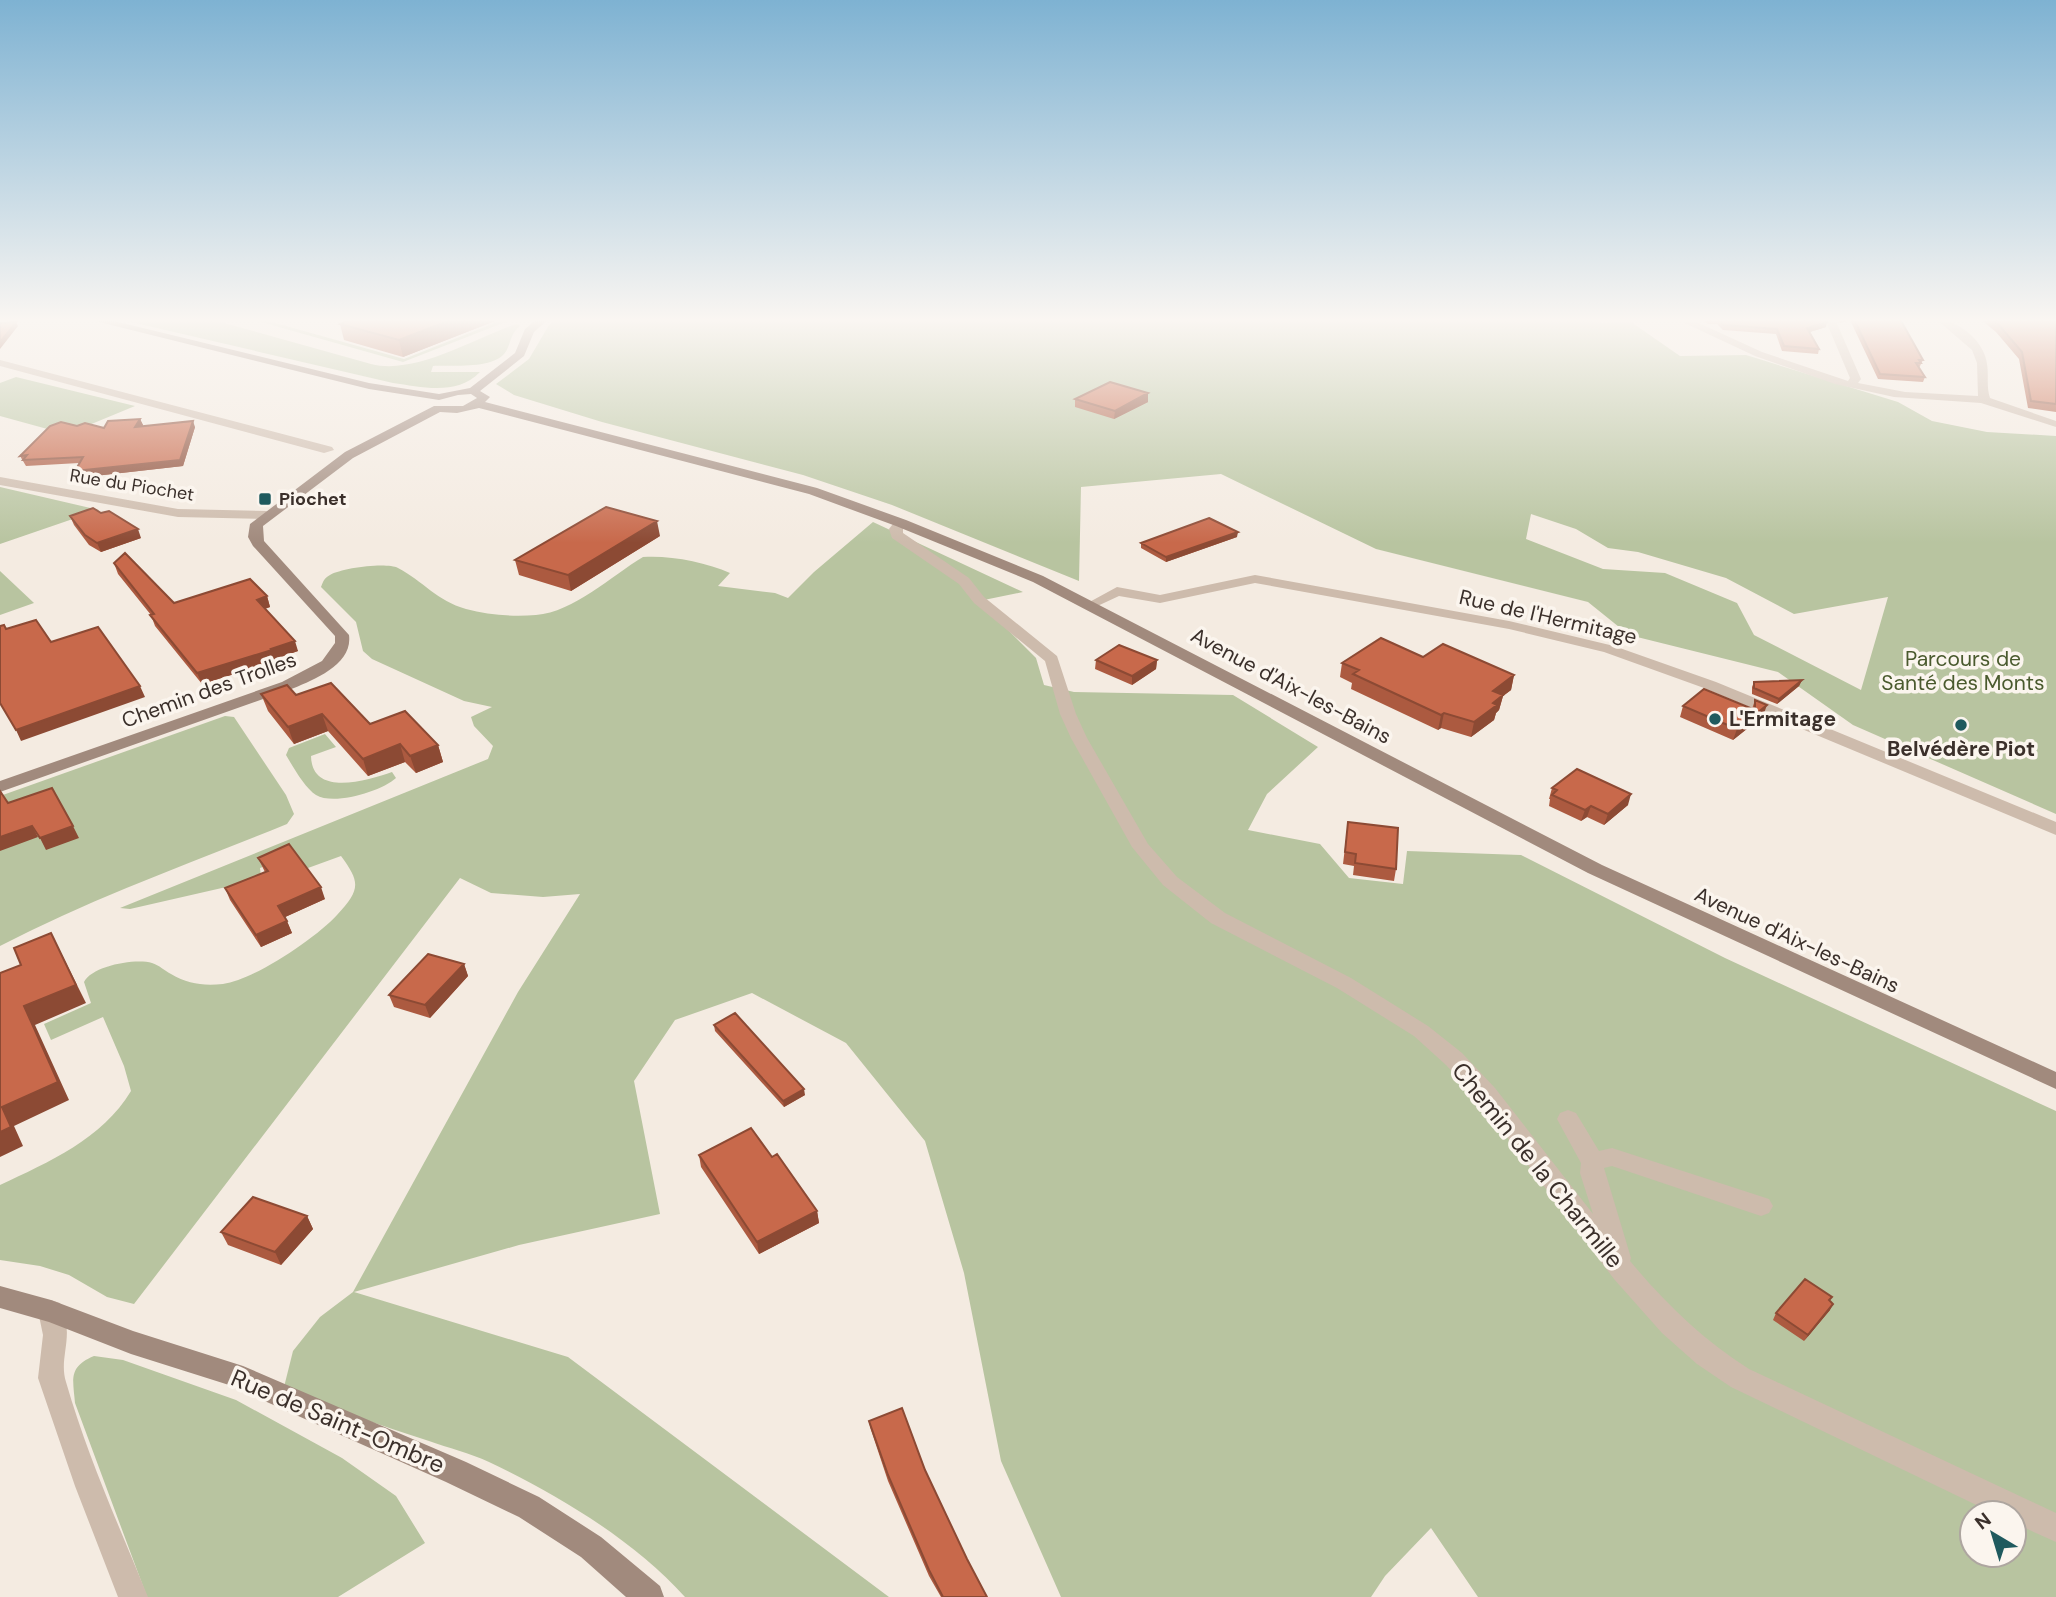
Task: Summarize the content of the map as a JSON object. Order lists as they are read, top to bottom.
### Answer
{
  "streets": {
    "main road": ["Avenue d'Aix-les-Bains", "Chemin des Trolles", "Rue de Saint-Ombre"],
    "street": ["Rue du Piochet", "Rue de l'Hermitage", "Chemin de la Charmille"]
  },
  "crossings": [
    ["Rue du Piochet", "Chemin des Trolles"],
    ["Rue de l'Hermitage", "Avenue d'Aix-les-Bains"],
    ["Avenue d'Aix-les-Bains", "Chemin de la Charmille"]
  ],
  "parks": ["Parcours de Santé des Monts"],
  "places": {
    "transit": ["Piochet"],
    "other": ["L'Ermitage", "Belvédère Piot"]
  },
  "north": "top left"
}
